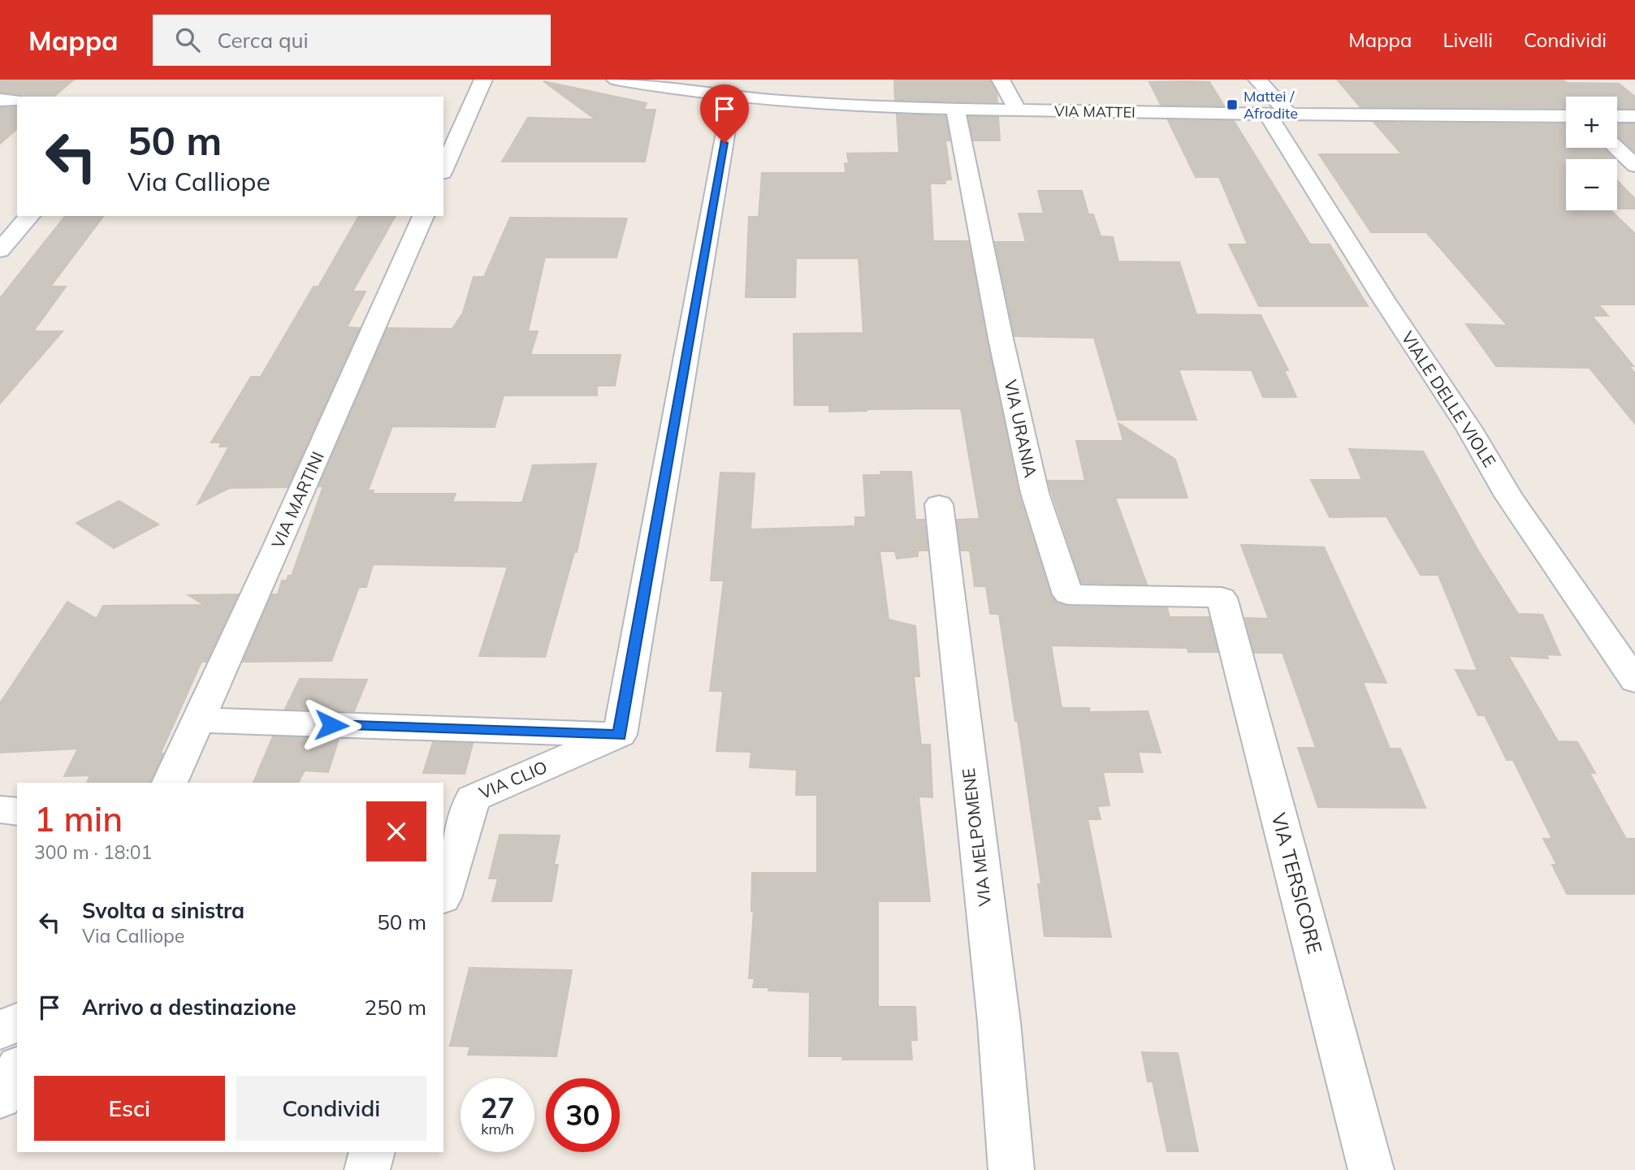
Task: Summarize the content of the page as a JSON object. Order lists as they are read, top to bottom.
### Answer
{
  "streets": {
    "street": [
      "VIA MATTEI",
      "VIALE DELLE VIOLE",
      "VIA URANIA",
      "VIA MARTINI",
      "VIA CLIO",
      "VIA MELPOMENE",
      "VIA TERSICORE"
    ]
  },
  "crossings": [
    ["VIA MATTEI", "VIALE DELLE VIOLE"],
    ["VIA MATTEI", "VIA URANIA"],
    ["VIA URANIA", "VIA TERSICORE"]
  ],
  "places": {
    "transit": ["Mattei / Afrodite"]
  },
  "page": {
    "header": "Mappa",
    "search": "Cerca qui",
    "nav": ["Mappa", "Livelli", "Condividi"],
    "map_buttons": ["+", "−"],
    "turn": ["50 m", "Via Calliope"],
    "heading": ["1 min", "300 m · 18:01"],
    "list": [
      {
        "name": "Svolta a sinistra",
        "note": "Via Calliope",
        "value": "50 m"
      },
      {
        "name": "Arrivo a destinazione",
        "value": "250 m"
      }
    ],
    "buttons": ["Esci", "Condividi"],
    "speed": "27 km/h",
    "limit": "30"
  }
}
